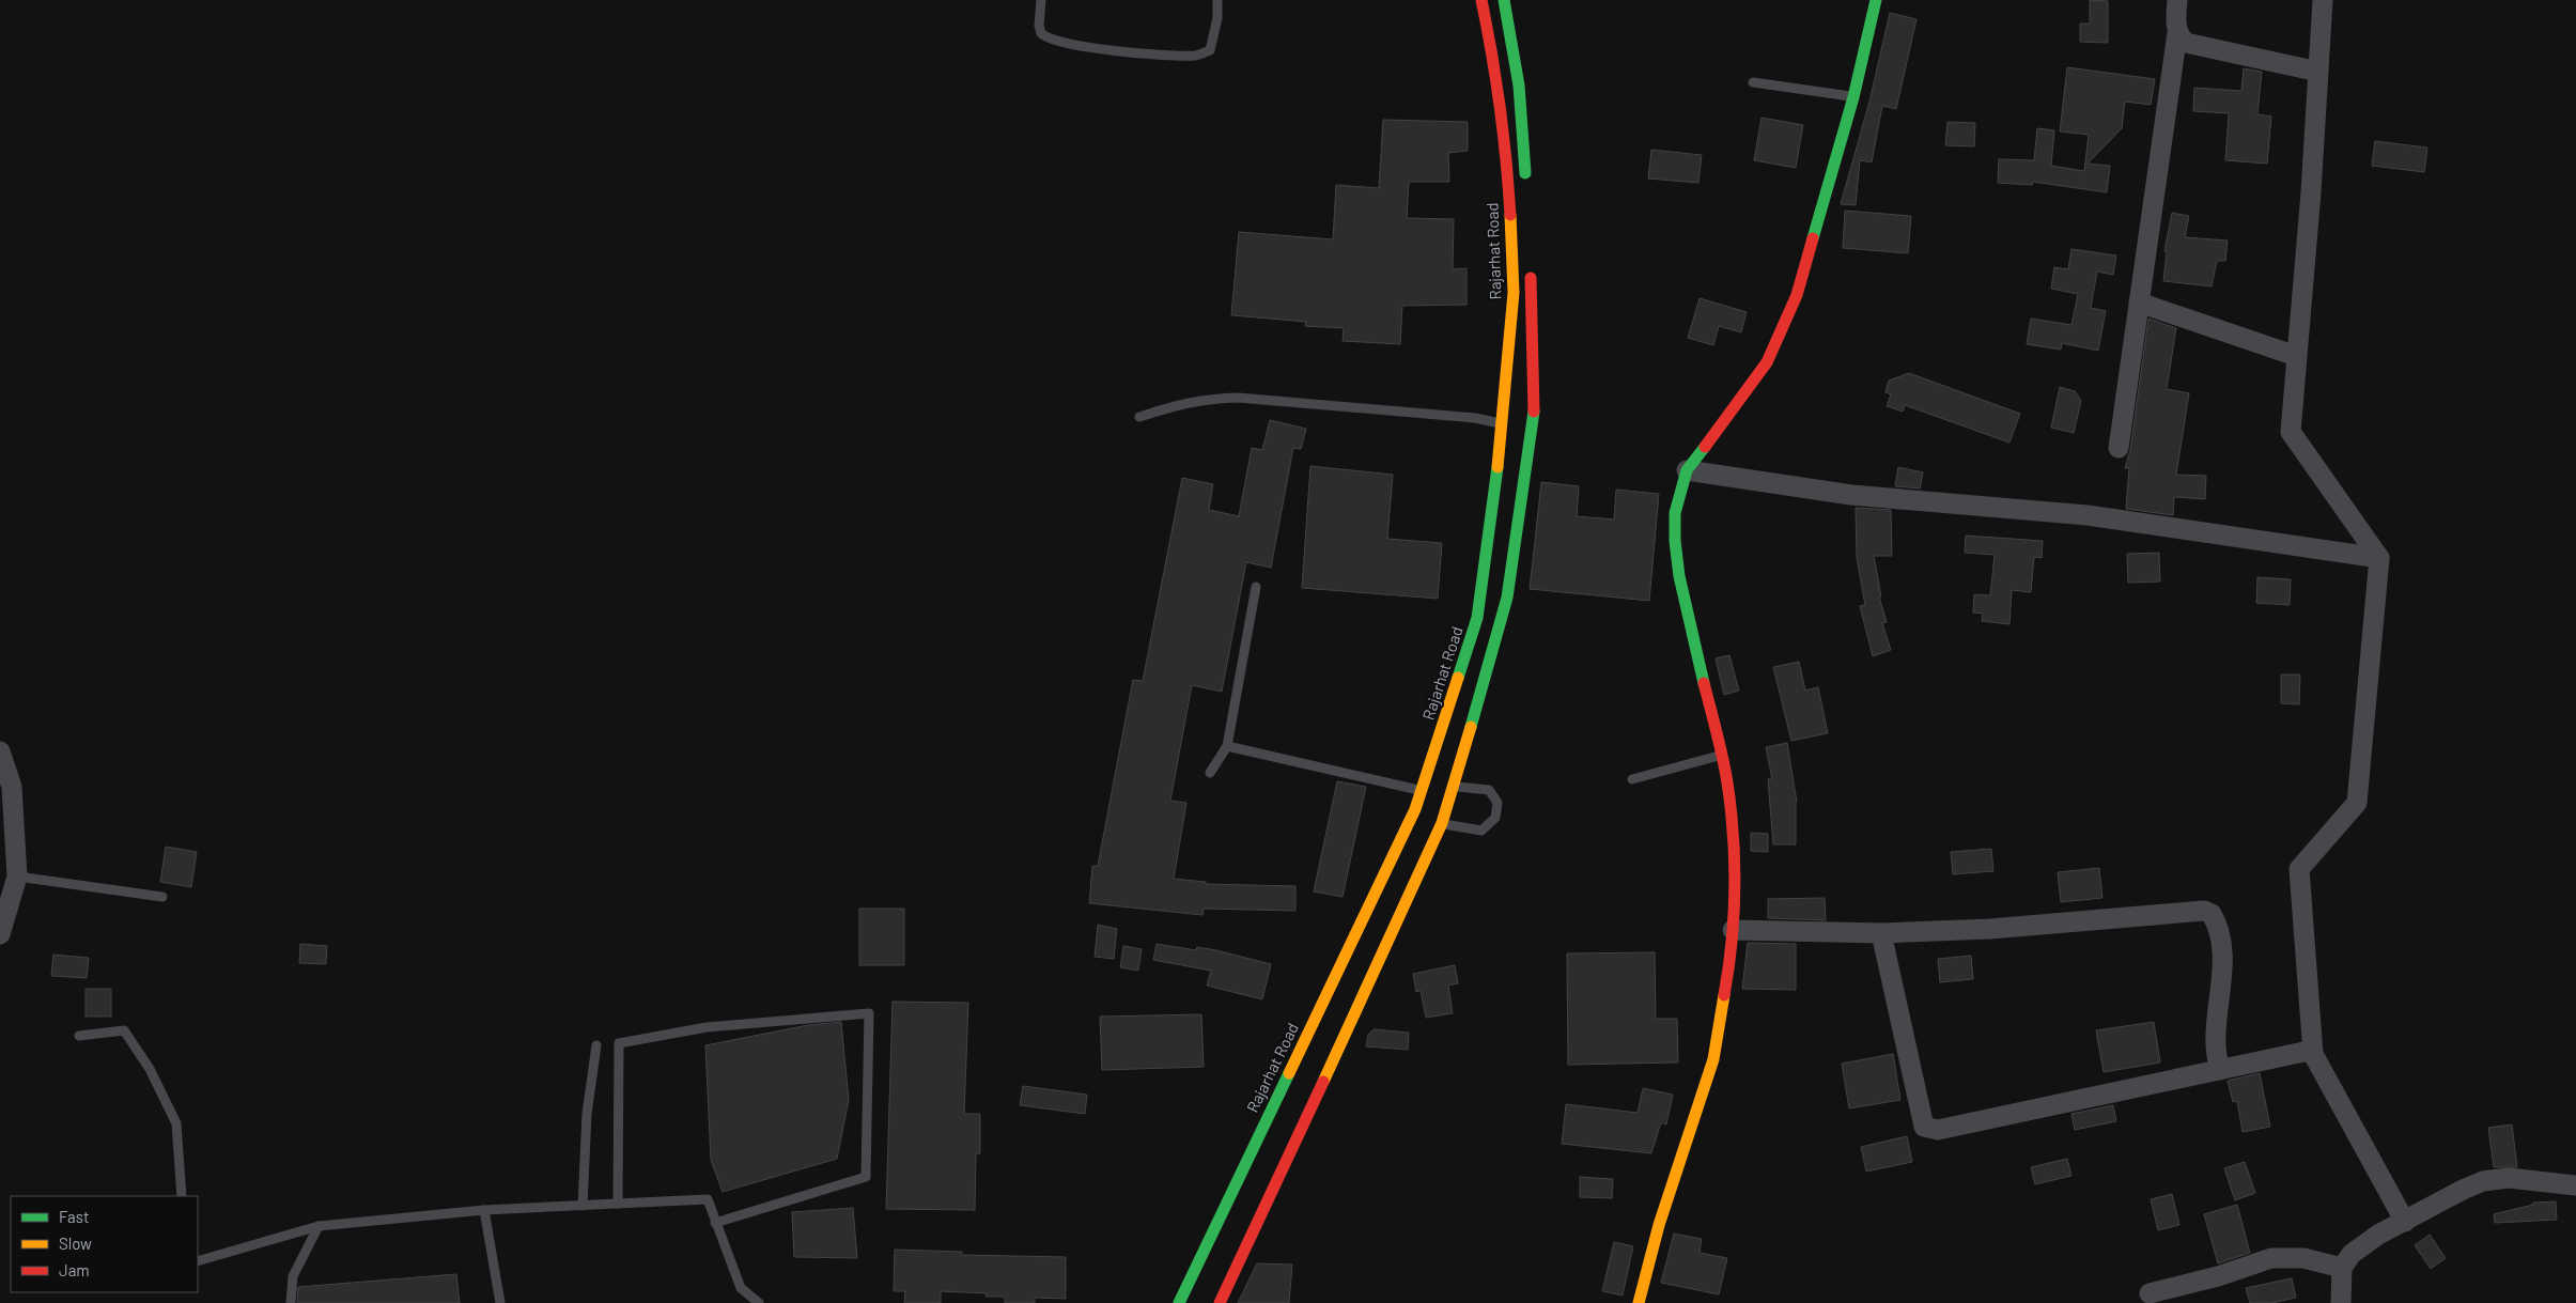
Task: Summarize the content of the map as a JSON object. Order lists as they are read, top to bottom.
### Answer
{
  "streets": {
    "main road": ["Rajarhat Road"]
  },
  "legend": ["Fast", "Slow", "Jam"]
}
